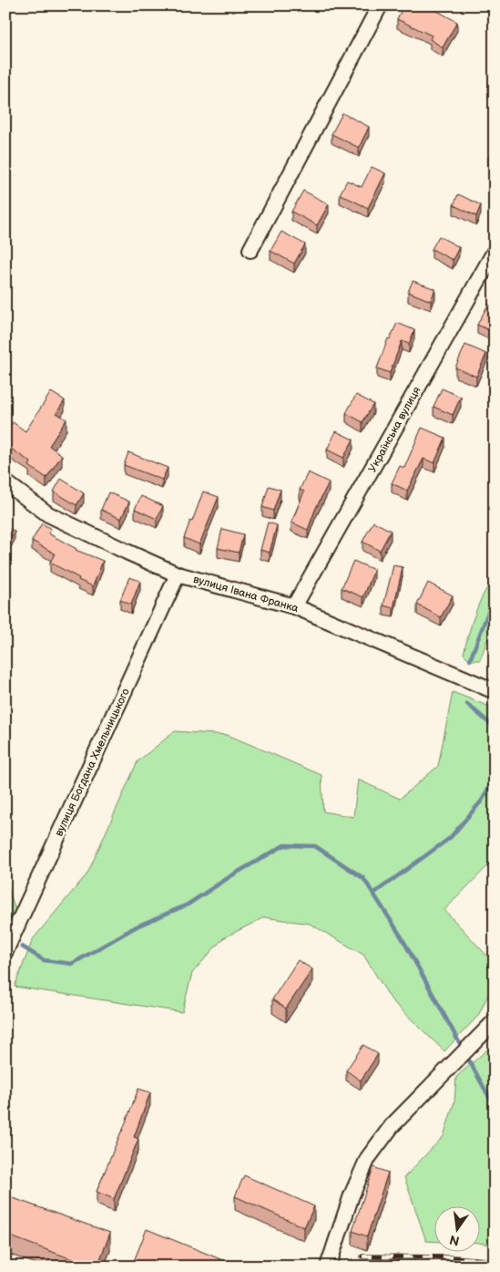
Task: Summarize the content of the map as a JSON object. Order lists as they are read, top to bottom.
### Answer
{
  "streets": {
    "street": ["Українська вулиця", "вулиця Івана Франка", "вулиця Богдана Хмельницького"]
  },
  "crossings": [
    ["Українська вулиця", "вулиця Івана Франка"],
    ["вулиця Івана Франка", "вулиця Богдана Хмельницького"]
  ],
  "north": "bottom"
}
